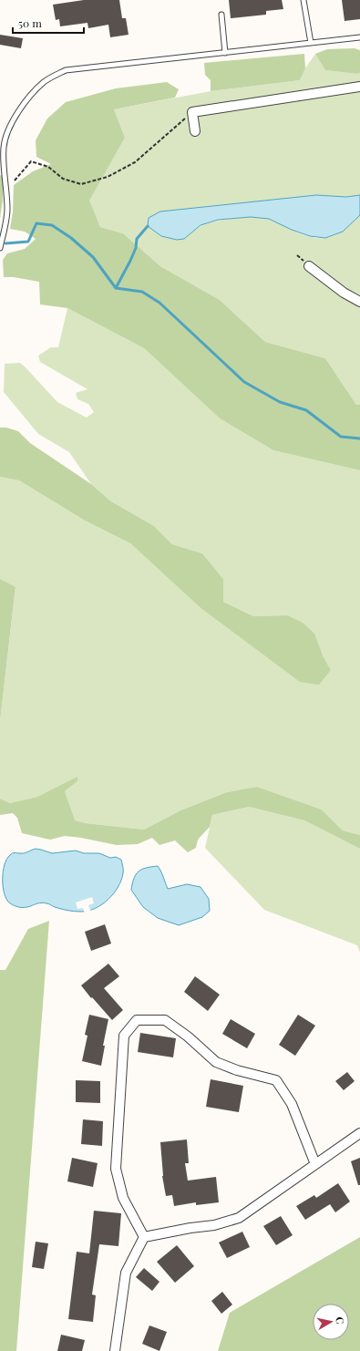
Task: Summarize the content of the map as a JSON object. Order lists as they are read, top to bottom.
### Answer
{
  "scale_bar": "50 m",
  "north": "right"
}
